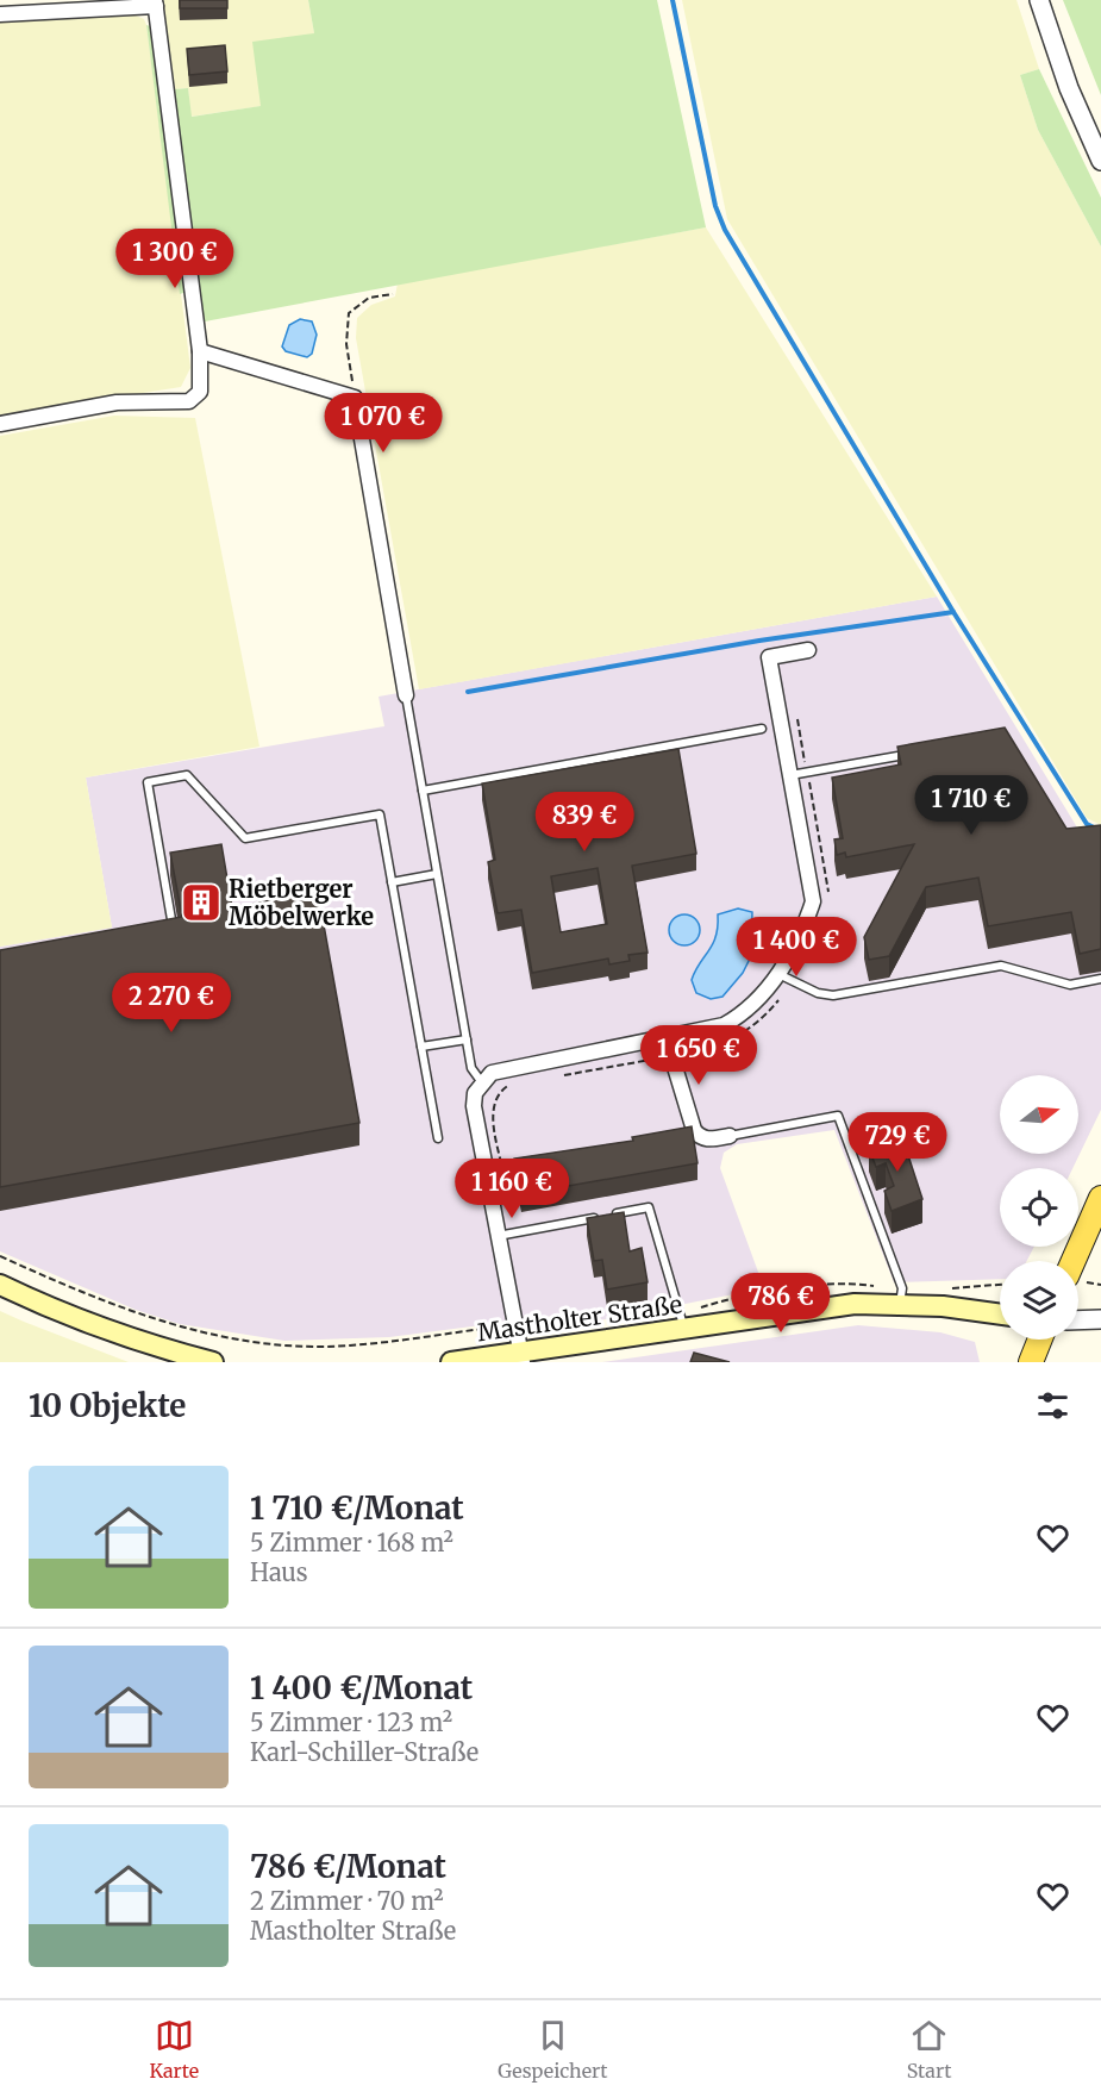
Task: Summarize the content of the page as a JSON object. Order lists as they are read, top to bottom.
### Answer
{
  "streets": {
    "main road": ["Mastholter Straße"]
  },
  "places": {
    "building": ["Rietberger Möbelwerke"]
  },
  "north": "right",
  "page": {
    "price": [
      "1 300 €",
      "1 070 €",
      "1 710 €",
      "839 €",
      "1 400 €",
      "2 270 €",
      "1 650 €",
      "729 €",
      "1 160 €",
      "786 €"
    ],
    "heading": "10 Objekte",
    "list": [
      {
        "name": "1 710 €/Monat",
        "note": "5 Zimmer · 168 m² · Haus"
      },
      {
        "name": "1 400 €/Monat",
        "note": "5 Zimmer · 123 m² · Karl-Schiller-Straße"
      },
      {
        "name": "786 €/Monat",
        "note": "2 Zimmer · 70 m² · Mastholter Straße"
      }
    ],
    "tabs": ["Karte", "Gespeichert", "Start"]
  }
}
